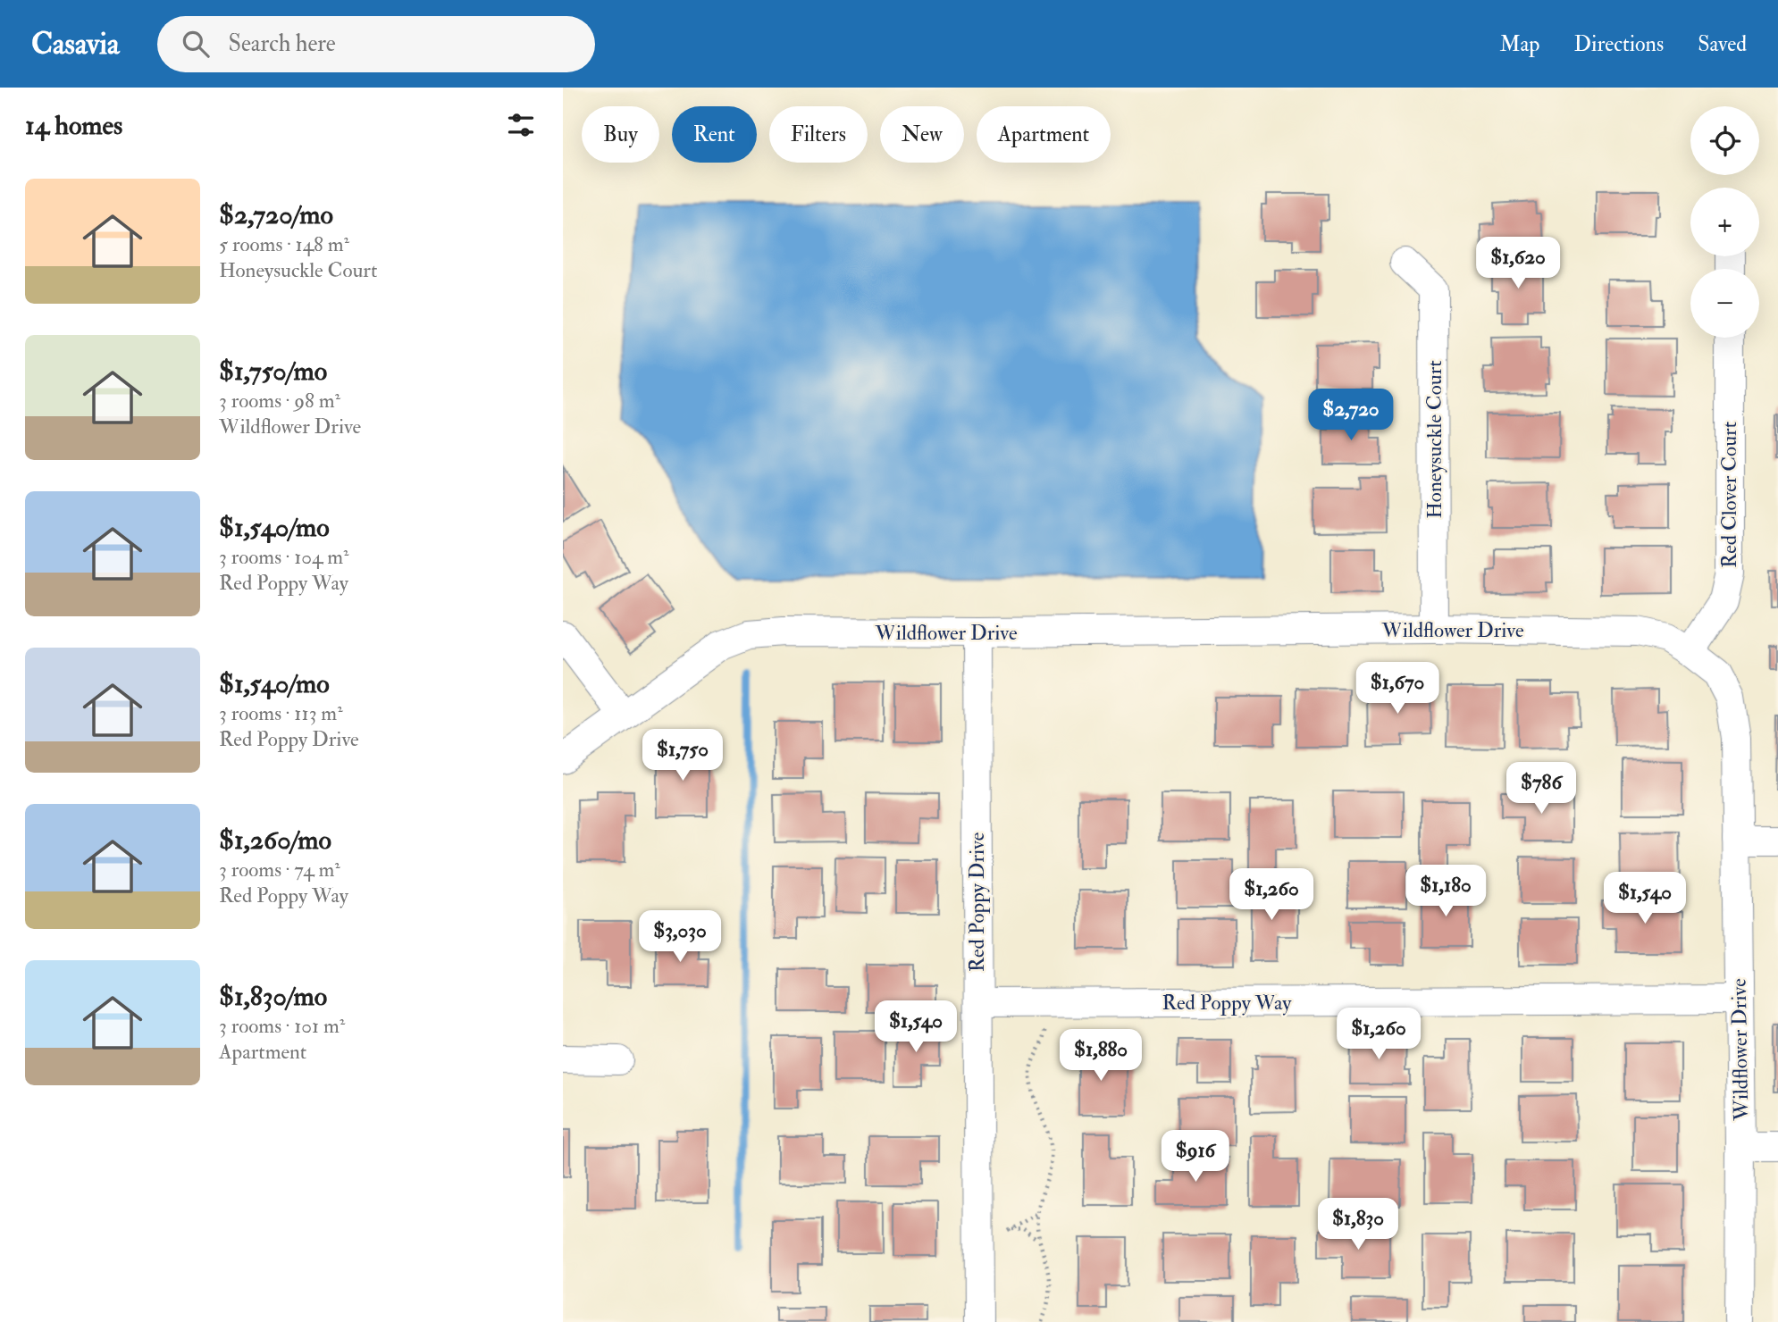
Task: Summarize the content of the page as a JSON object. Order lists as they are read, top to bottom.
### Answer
{
  "streets": {
    "street": [
      "Honeysuckle Court",
      "Red Clover Court",
      "Wildflower Drive",
      "Red Poppy Drive",
      "Red Poppy Way"
    ]
  },
  "crossings": [
    ["Honeysuckle Court", "Wildflower Drive"],
    ["Red Clover Court", "Wildflower Drive"],
    ["Wildflower Drive", "Red Poppy Drive"],
    ["Wildflower Drive", "Red Poppy Way"],
    ["Red Poppy Drive", "Red Poppy Way"]
  ],
  "page": {
    "header": "Casavia",
    "search": "Search here",
    "nav": ["Map", "Directions", "Saved"],
    "heading": "14 homes",
    "map_buttons": ["+", "−"],
    "chip": [
      "Buy",
      "Rent",
      "Filters",
      "New",
      "Apartment"
    ],
    "list": [
      {
        "name": "$2,720/mo",
        "note": "5 rooms · 148 m² · Honeysuckle Court"
      },
      {
        "name": "$1,750/mo",
        "note": "3 rooms · 98 m² · Wildflower Drive"
      },
      {
        "name": "$1,540/mo",
        "note": "3 rooms · 104 m² · Red Poppy Way"
      },
      {
        "name": "$1,540/mo",
        "note": "3 rooms · 113 m² · Red Poppy Drive"
      },
      {
        "name": "$1,260/mo",
        "note": "3 rooms · 74 m² · Red Poppy Way"
      },
      {
        "name": "$1,830/mo",
        "note": "3 rooms · 101 m² · Apartment"
      }
    ],
    "price": [
      "$1,620",
      "$2,720",
      "$1,670",
      "$1,750",
      "$786",
      "$1,180",
      "$1,260",
      "$1,540",
      "$3,030",
      "$1,540",
      "$1,260",
      "$1,880",
      "$916",
      "$1,830"
    ]
  }
}
